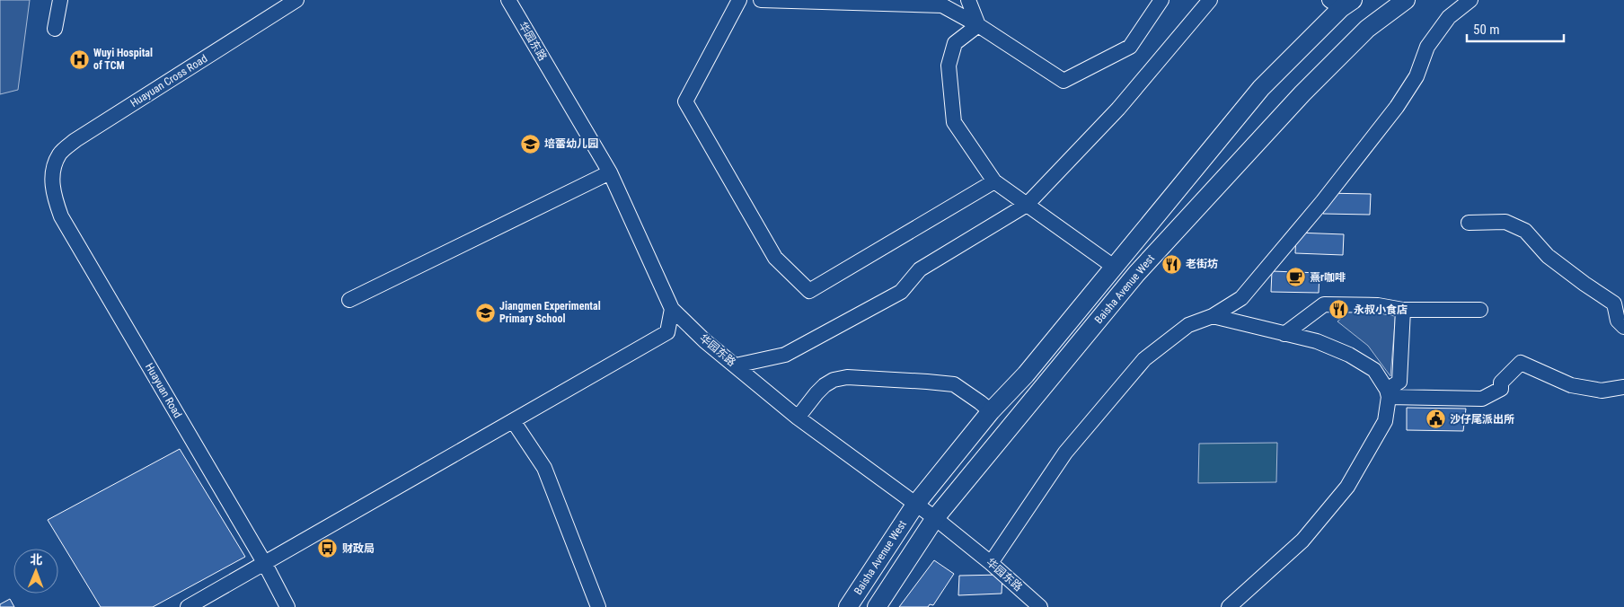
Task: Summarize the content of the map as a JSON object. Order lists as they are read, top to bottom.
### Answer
{
  "streets": {
    "main road": ["Baisha Avenue West"],
    "street": ["华园东路", "Huayuan Cross Road", "Huayuan Road"]
  },
  "crossings": [
    ["华园东路", "Baisha Avenue West"],
    ["Huayuan Cross Road", "Huayuan Road"]
  ],
  "places": {
    "hospital": ["Wuyi Hospital of TCM"],
    "school or university": ["培蕾幼儿园", "Jiangmen Experimental Primary School"],
    "restaurant": ["老街坊", "永叔小食店"],
    "cafe": ["熹r咖啡"],
    "public building": ["沙仔尾派出所"],
    "bus stop": ["财政局"]
  },
  "scale_bar": "50 m",
  "north": "top"
}
